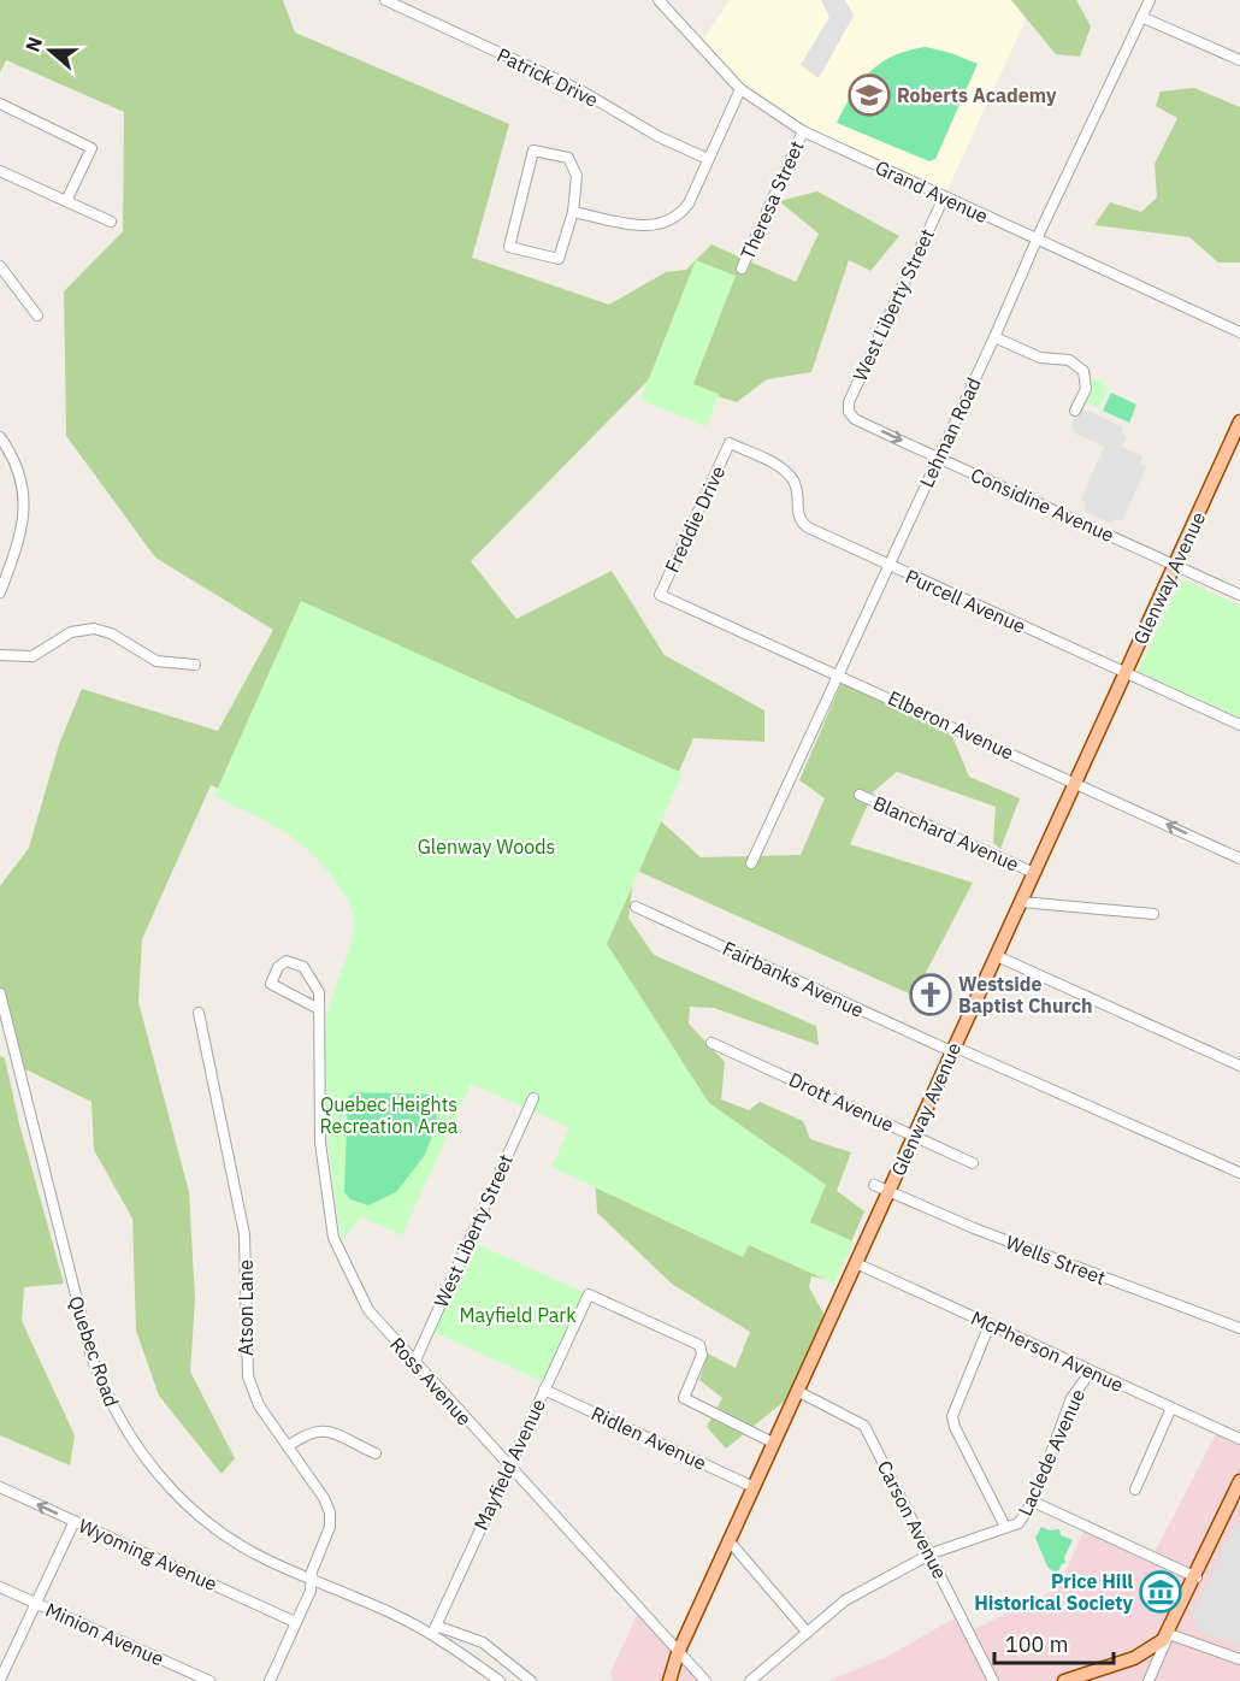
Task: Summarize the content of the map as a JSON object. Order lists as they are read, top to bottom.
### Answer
{
  "streets": {
    "main road": ["Glenway Avenue"],
    "street": [
      "Patrick Drive",
      "Grand Avenue",
      "Theresa Street",
      "West Liberty Street",
      "Lehman Road",
      "Considine Avenue",
      "Freddie Drive",
      "Purcell Avenue",
      "Elberon Avenue",
      "Blanchard Avenue",
      "Fairbanks Avenue",
      "Drott Avenue",
      "Wells Street",
      "Atson Lane",
      "Quebec Road",
      "McPherson Avenue",
      "Ross Avenue",
      "Ridlen Avenue",
      "Laclede Avenue",
      "Mayfield Avenue",
      "Carson Avenue",
      "Wyoming Avenue",
      "Minion Avenue"
    ]
  },
  "crossings": [
    ["Grand Avenue", "Theresa Street"],
    ["Grand Avenue", "West Liberty Street"],
    ["Grand Avenue", "Lehman Road"],
    ["West Liberty Street", "Considine Avenue"],
    ["West Liberty Street", "Ross Avenue"],
    ["Lehman Road", "Considine Avenue"],
    ["Lehman Road", "Purcell Avenue"],
    ["Lehman Road", "Elberon Avenue"],
    ["Considine Avenue", "Glenway Avenue"],
    ["Freddie Drive", "Purcell Avenue"],
    ["Freddie Drive", "Elberon Avenue"],
    ["Glenway Avenue", "Purcell Avenue"],
    ["Glenway Avenue", "Elberon Avenue"],
    ["Glenway Avenue", "Blanchard Avenue"],
    ["Glenway Avenue", "Fairbanks Avenue"],
    ["Glenway Avenue", "Drott Avenue"],
    ["Glenway Avenue", "Wells Street"],
    ["Glenway Avenue", "McPherson Avenue"],
    ["Glenway Avenue", "Ross Avenue"],
    ["Glenway Avenue", "Ridlen Avenue"],
    ["Glenway Avenue", "Mayfield Avenue"],
    ["Glenway Avenue", "Carson Avenue"],
    ["Atson Lane", "Quebec Road"],
    ["Quebec Road", "Mayfield Avenue"],
    ["McPherson Avenue", "Laclede Avenue"],
    ["Ross Avenue", "Mayfield Avenue"],
    ["Ridlen Avenue", "Mayfield Avenue"],
    ["Laclede Avenue", "Carson Avenue"]
  ],
  "parks": ["Glenway Woods", "Quebec Heights Recreation Area", "Mayfield Park"],
  "places": {
    "school or university": ["Roberts Academy"],
    "church": ["Westside Baptist Church"],
    "museum": ["Price Hill Historical Society"]
  },
  "scale_bar": "100 m",
  "north": "left"
}
